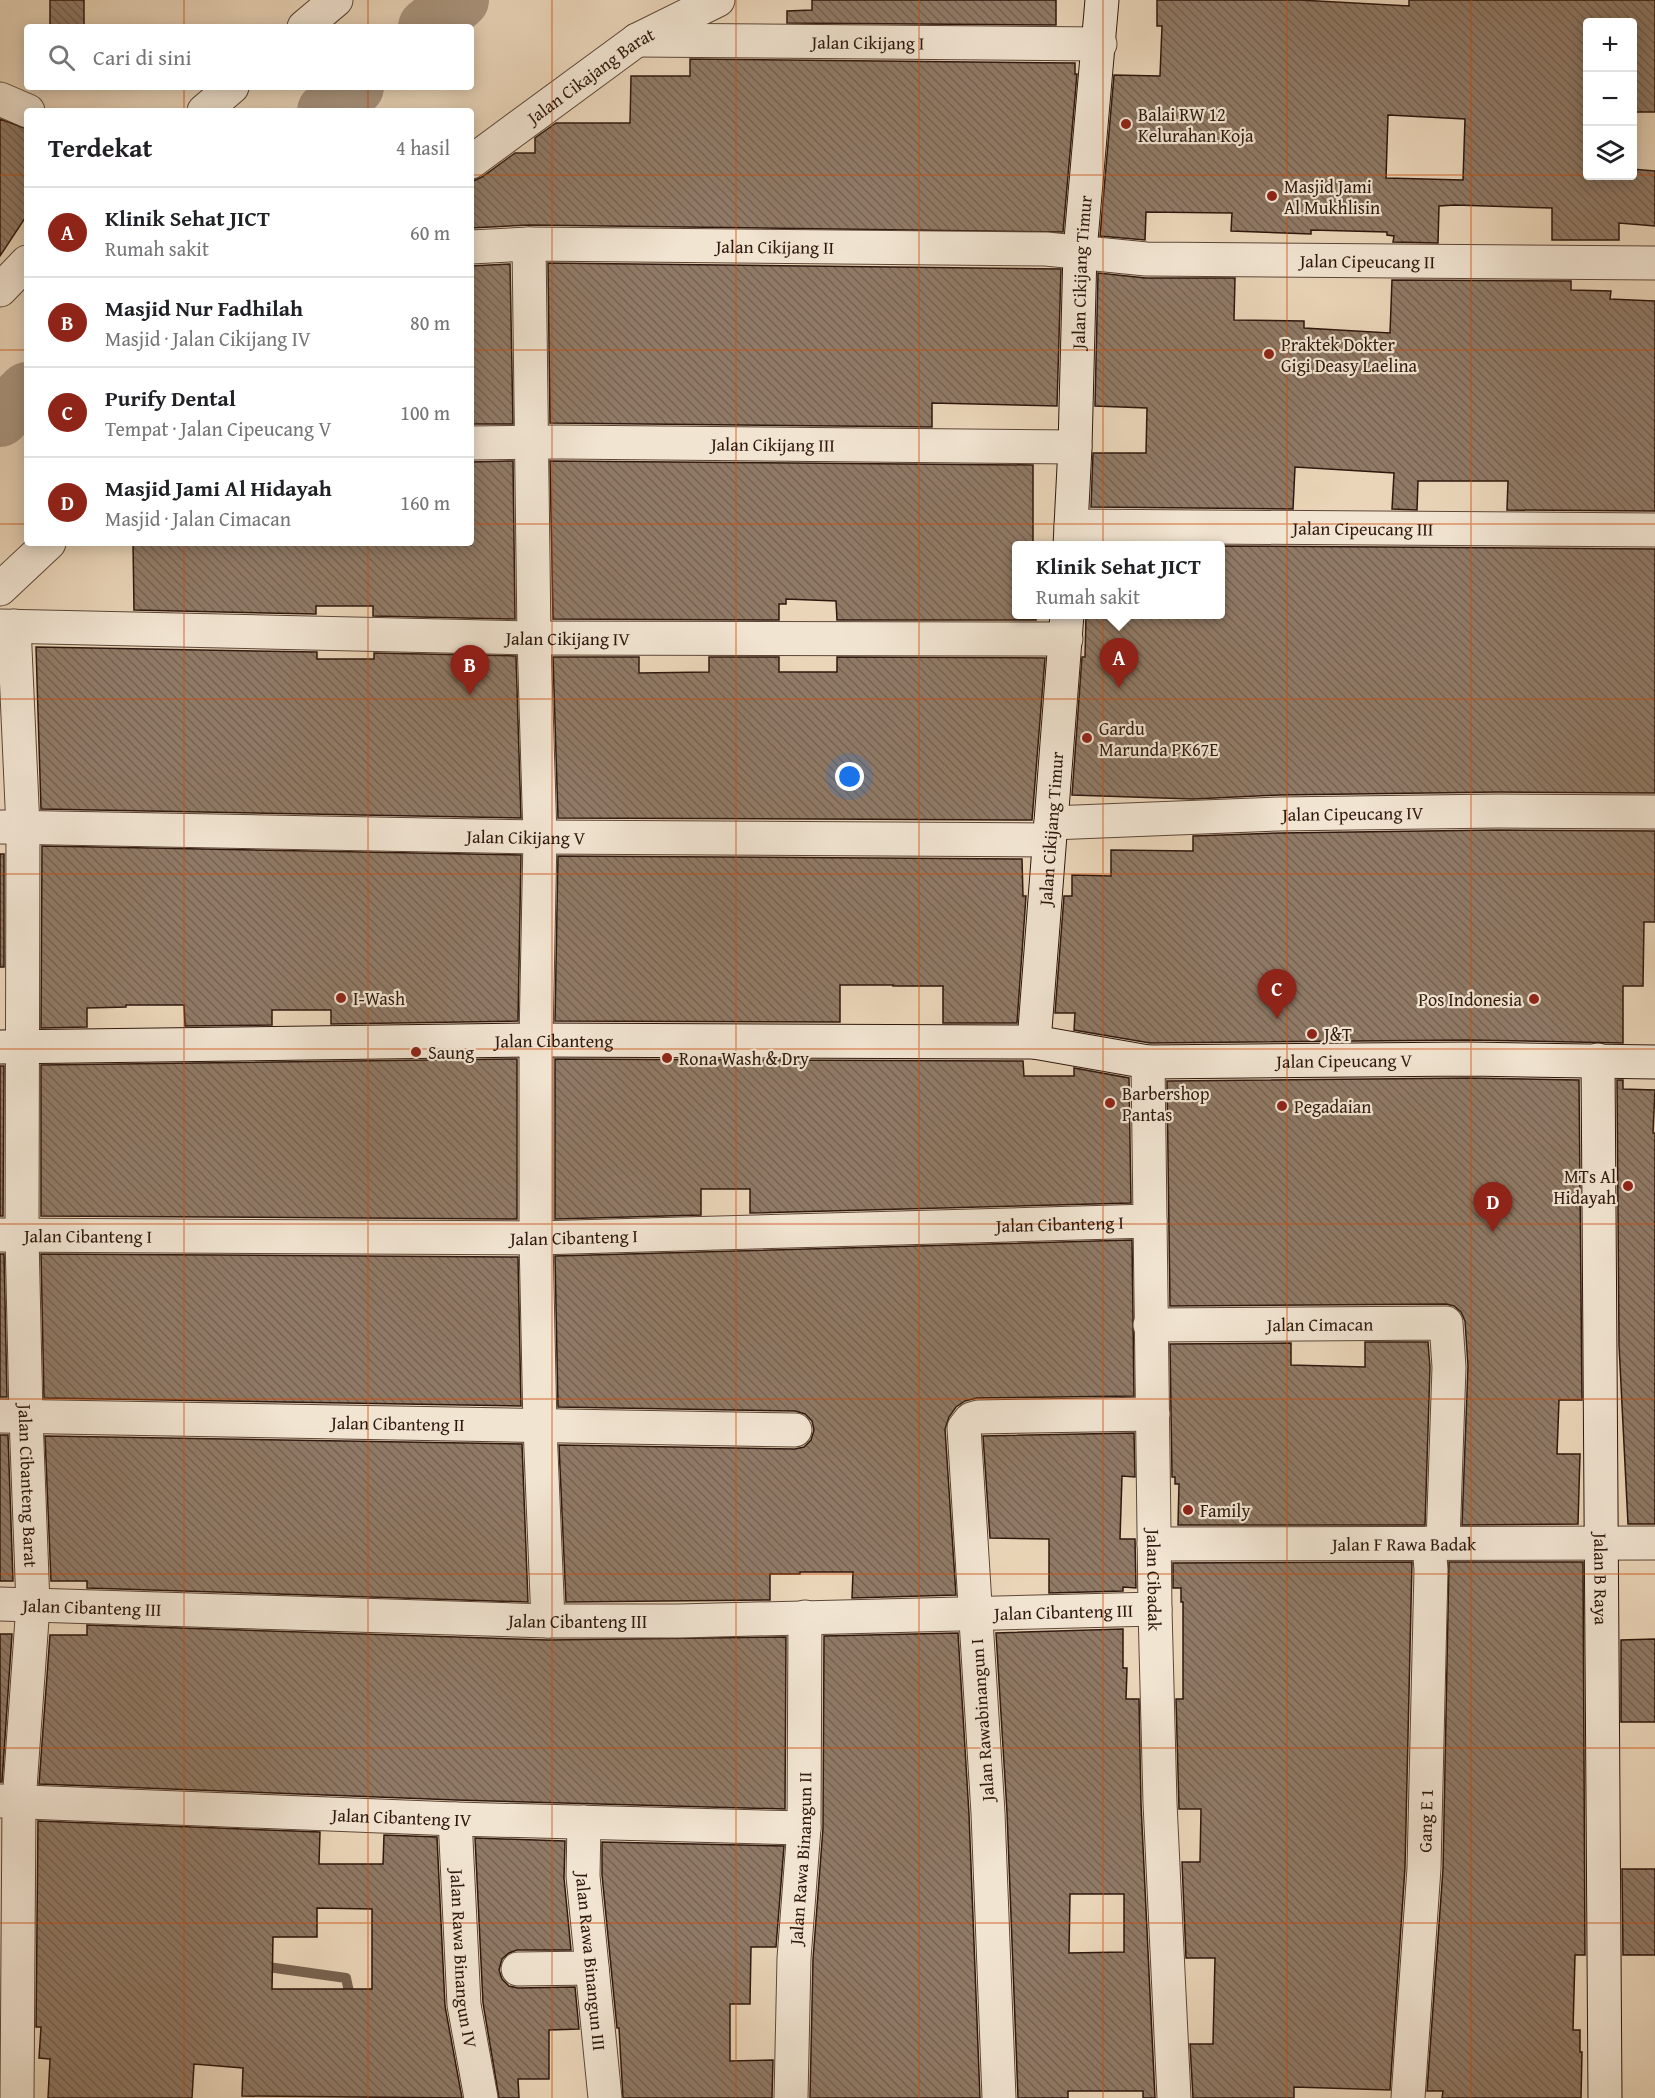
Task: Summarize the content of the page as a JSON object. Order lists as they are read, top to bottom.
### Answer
{
  "streets": {
    "street": [
      "Jalan Cikijang I",
      "Jalan Cikajang Barat",
      "Jalan Cikijang II",
      "Jalan Cipeucang II",
      "Jalan Cikijang Timur",
      "Jalan Cikijang III",
      "Jalan Cipeucang III",
      "Jalan Cikijang IV",
      "Jalan Cipeucang IV",
      "Jalan Cikijang V",
      "Jalan Cibanteng",
      "Jalan Cipeucang V",
      "Jalan Cibanteng I",
      "Jalan Cimacan",
      "Jalan Cibanteng II",
      "Jalan Cibanteng Barat",
      "Jalan F Rawa Badak",
      "Jalan B Raya",
      "Jalan Cibadak",
      "Jalan Cibanteng III",
      "Jalan Rawabinangun I",
      "Jalan Cibanteng IV",
      "Gang E 1",
      "Jalan Rawa Binangun II",
      "Jalan Rawa Binangun IV",
      "Jalan Rawa Binangun III"
    ]
  },
  "crossings": [
    ["Jalan Cikijang I", "Jalan Cikajang Barat"],
    ["Jalan Cikijang I", "Jalan Cikijang Timur"],
    ["Jalan Cikijang II", "Jalan Cipeucang II"],
    ["Jalan Cikijang II", "Jalan Cikijang Timur"],
    ["Jalan Cipeucang II", "Jalan Cikijang Timur"],
    ["Jalan Cikijang Timur", "Jalan Cikijang III"],
    ["Jalan Cikijang Timur", "Jalan Cipeucang III"],
    ["Jalan Cikijang Timur", "Jalan Cikijang IV"],
    ["Jalan Cikijang Timur", "Jalan Cipeucang IV"],
    ["Jalan Cikijang Timur", "Jalan Cikijang V"],
    ["Jalan Cikijang Timur", "Jalan Cibanteng"],
    ["Jalan Cikijang Timur", "Jalan Cipeucang V"],
    ["Jalan Cikijang IV", "Jalan Cibanteng Barat"],
    ["Jalan Cipeucang IV", "Jalan Cikijang V"],
    ["Jalan Cikijang V", "Jalan Cibanteng Barat"],
    ["Jalan Cibanteng", "Jalan Cipeucang V"],
    ["Jalan Cibanteng", "Jalan Cibanteng Barat"],
    ["Jalan Cipeucang V", "Jalan B Raya"],
    ["Jalan Cipeucang V", "Jalan Cibadak"],
    ["Jalan Cibanteng I", "Jalan Cibanteng Barat"],
    ["Jalan Cibanteng I", "Jalan Cibadak"],
    ["Jalan Cimacan", "Jalan Cibadak"],
    ["Jalan Cimacan", "Gang E 1"],
    ["Jalan Cibanteng II", "Jalan Cibanteng Barat"],
    ["Jalan Cibanteng Barat", "Jalan Cibanteng III"],
    ["Jalan Cibanteng Barat", "Jalan Cibanteng IV"],
    ["Jalan F Rawa Badak", "Jalan B Raya"],
    ["Jalan F Rawa Badak", "Jalan Cibadak"],
    ["Jalan F Rawa Badak", "Gang E 1"],
    ["Jalan Cibadak", "Jalan Cibanteng III"],
    ["Jalan Cibadak", "Jalan Rawabinangun I"],
    ["Jalan Cibanteng III", "Jalan Rawabinangun I"],
    ["Jalan Cibanteng III", "Jalan Rawa Binangun II"],
    ["Jalan Cibanteng IV", "Jalan Rawa Binangun II"],
    ["Jalan Cibanteng IV", "Jalan Rawa Binangun IV"],
    ["Jalan Cibanteng IV", "Jalan Rawa Binangun III"]
  ],
  "places": [
    "Balai RW 12 Kelurahan Koja",
    "Masjid Jami Al Mukhlisin",
    "Praktek Dokter Gigi Deasy Laelina",
    "Gardu Marunda PK67E",
    "I-Wash",
    "Pos Indonesia",
    "J&T",
    "Saung",
    "Rona Wash & Dry",
    "Barbershop Pantas",
    "Pegadaian",
    "MTs Al Hidayah",
    "Family"
  ],
  "page": {
    "map_buttons": ["+", "−"],
    "search": "Cari di sini",
    "heading": ["Terdekat", "4 hasil"],
    "list": [
      {
        "mark": "A",
        "name": "Klinik Sehat JICT",
        "note": "Rumah sakit",
        "value": "60 m"
      },
      {
        "mark": "B",
        "name": "Masjid Nur Fadhilah",
        "note": "Masjid · Jalan Cikijang IV",
        "value": "80 m"
      },
      {
        "mark": "C",
        "name": "Purify Dental",
        "note": "Tempat · Jalan Cipeucang V",
        "value": "100 m"
      },
      {
        "mark": "D",
        "name": "Masjid Jami Al Hidayah",
        "note": "Masjid · Jalan Cimacan",
        "value": "160 m"
      }
    ],
    "popup": ["Klinik Sehat JICT", "Rumah sakit"],
    "pins": [
      "A",
      "B",
      "C",
      "D"
    ]
  }
}
